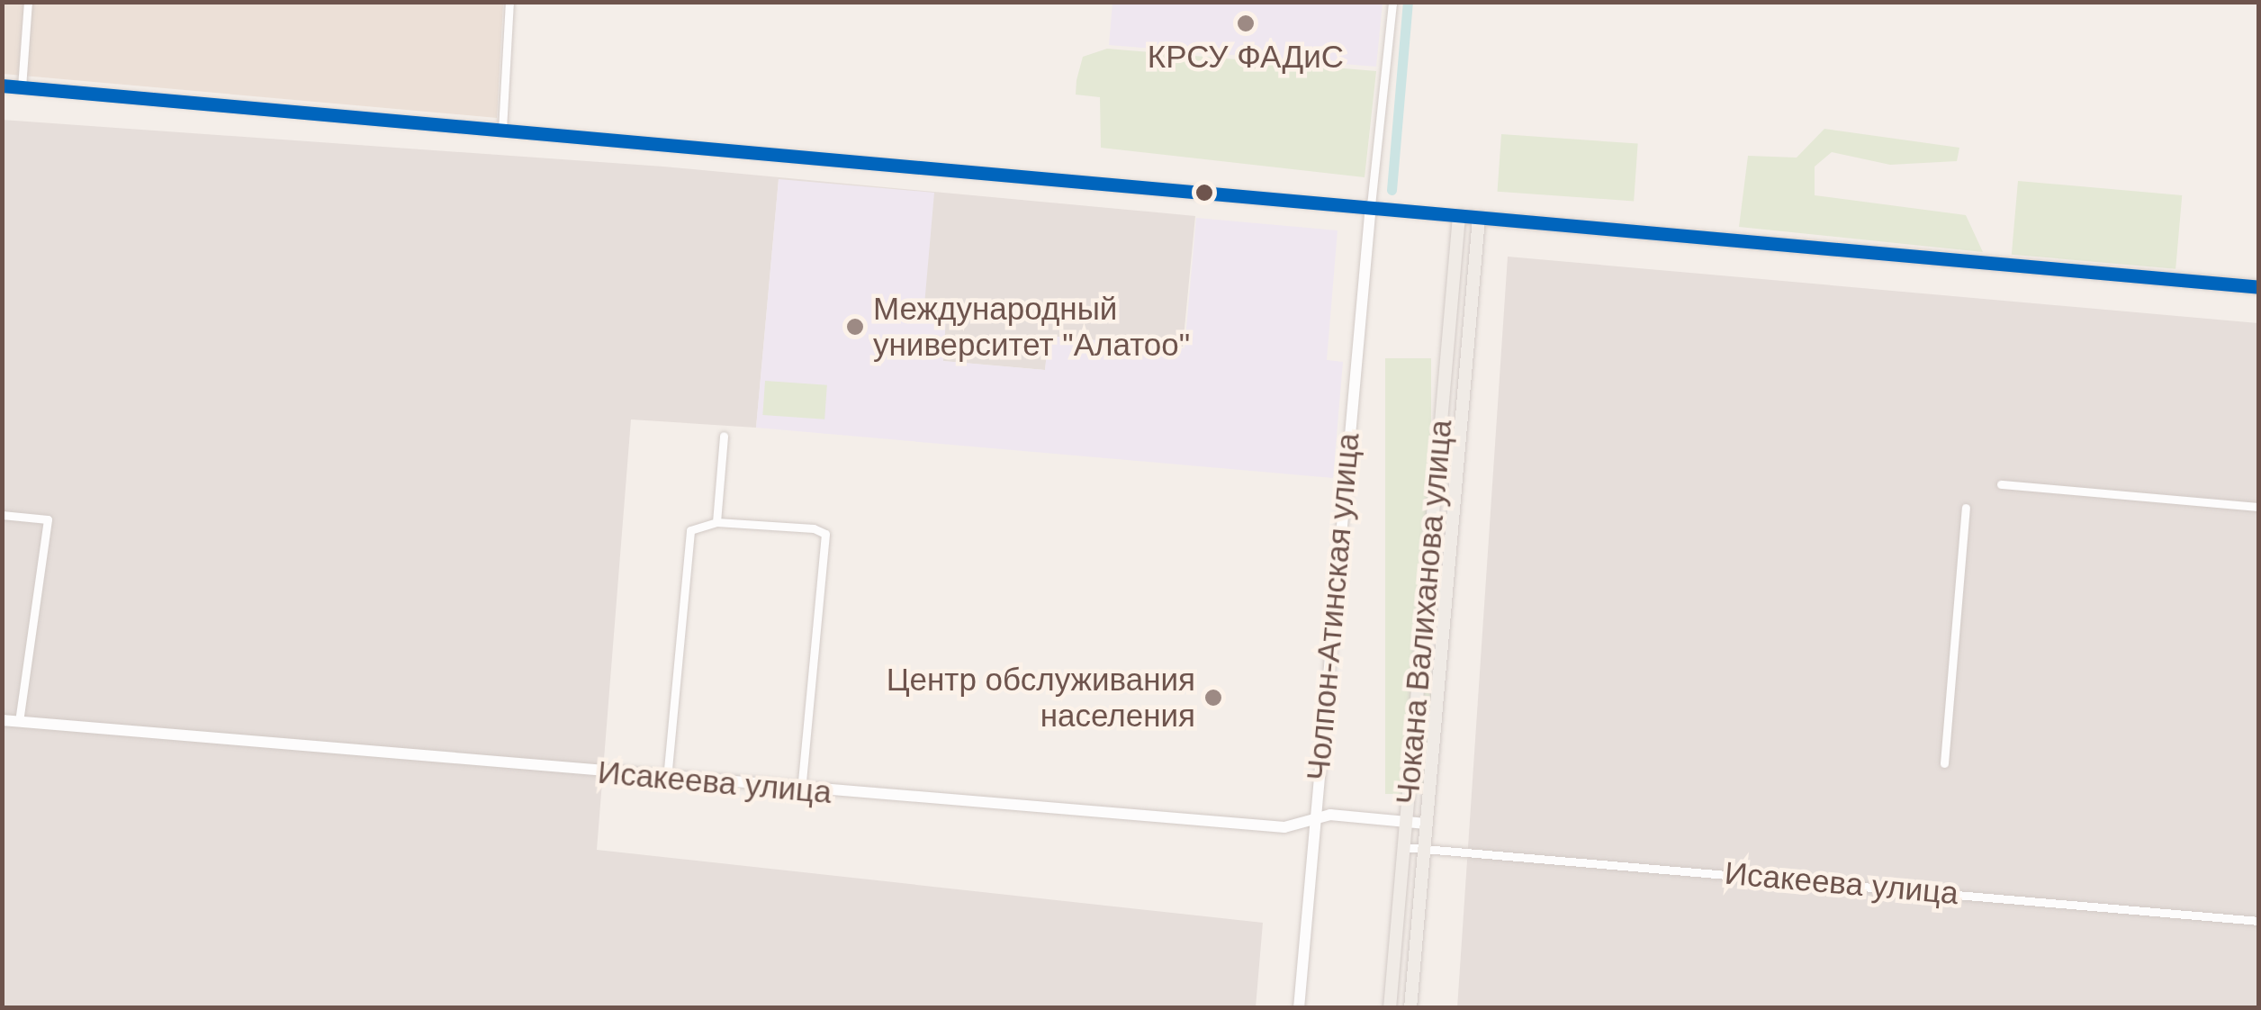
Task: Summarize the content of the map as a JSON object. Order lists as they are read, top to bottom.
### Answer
{
  "streets": {
    "main road": ["Чокана Валиханова улица"],
    "street": ["Чолпон-Атинская улица", "Исакеева улица"]
  },
  "crossings": [
    ["Чолпон-Атинская улица", "Исакеева улица"],
    ["Чокана Валиханова улица", "Исакеева улица"]
  ],
  "places": ["КРСУ ФАДиС", "Международный университет \"Алатоо\"", "Центр обслуживания населения"]
}
